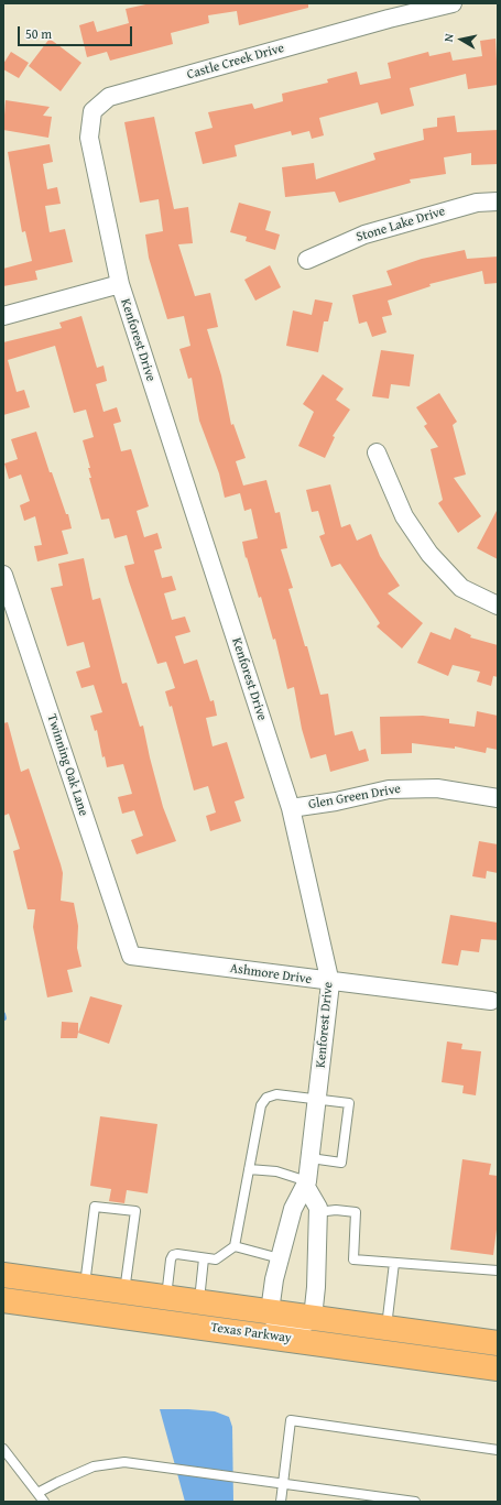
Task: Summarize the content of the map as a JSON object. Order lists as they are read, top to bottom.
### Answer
{
  "streets": {
    "main road": ["Texas Parkway"],
    "street": [
      "Castle Creek Drive",
      "Stone Lake Drive",
      "Kenforest Drive",
      "Twinning Oak Lane",
      "Glen Green Drive",
      "Ashmore Drive"
    ]
  },
  "crossings": [
    ["Castle Creek Drive", "Kenforest Drive"],
    ["Kenforest Drive", "Glen Green Drive"],
    ["Kenforest Drive", "Ashmore Drive"],
    ["Kenforest Drive", "Texas Parkway"],
    ["Twinning Oak Lane", "Ashmore Drive"]
  ],
  "scale_bar": "50 m",
  "north": "left"
}
